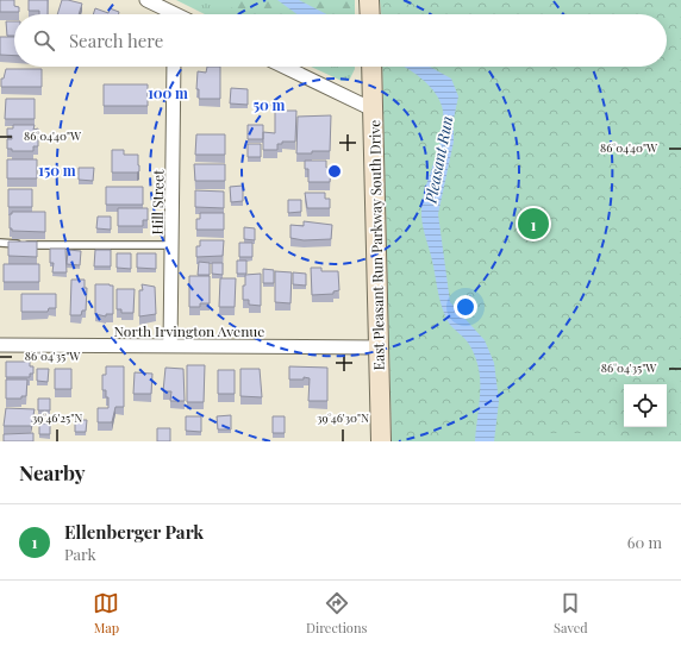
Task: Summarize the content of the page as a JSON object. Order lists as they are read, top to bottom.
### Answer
{
  "streets": {
    "main road": ["East Pleasant Run Parkway South Drive"],
    "street": ["Hill Street", "North Irvington Avenue"]
  },
  "crossings": [
    ["Hill Street", "North Irvington Avenue"],
    ["East Pleasant Run Parkway South Drive", "North Irvington Avenue"]
  ],
  "water": ["Pleasant Run"],
  "page": {
    "search": "Search here",
    "pins": "1",
    "heading": "Nearby",
    "list": [
      {
        "mark": "1",
        "name": "Ellenberger Park",
        "note": "Park",
        "value": "60 m"
      }
    ],
    "nav": ["Map", "Directions", "Saved"]
  },
  "coordinates": [
    "86°04'40\"W",
    "86°04'35\"W",
    "39°46'25\"N",
    "39°46'30\"N"
  ],
  "rings": ["100 m", "50 m", "150 m"]
}
